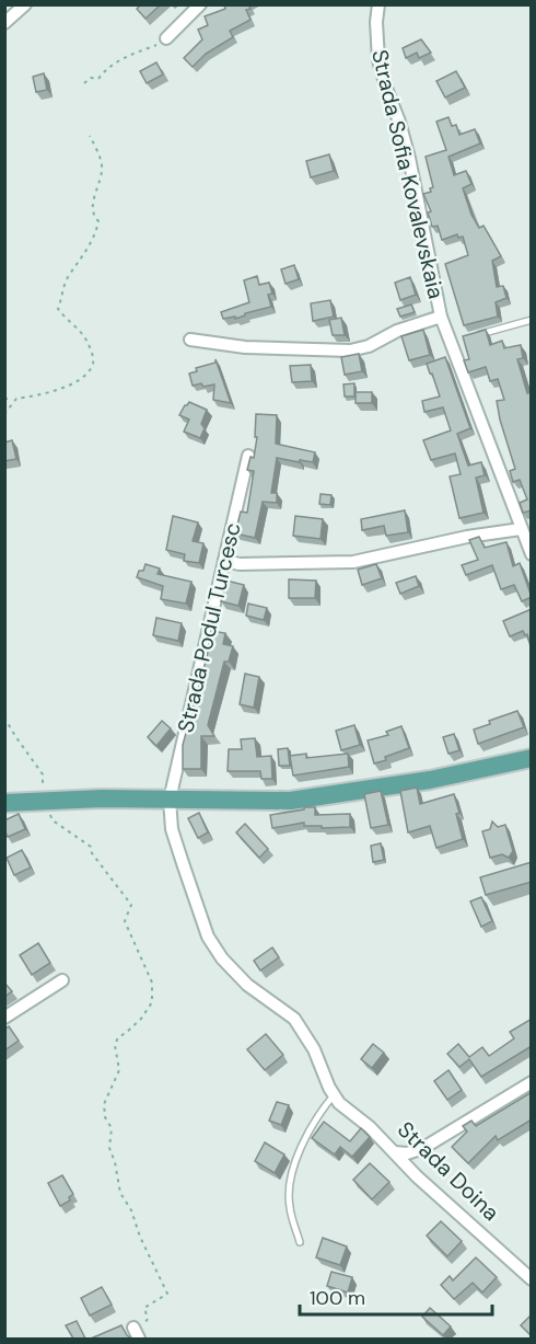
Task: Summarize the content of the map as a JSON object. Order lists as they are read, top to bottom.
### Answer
{
  "streets": {
    "street": ["Strada Sofia Kovalevskaia", "Strada Podul Turcesc", "Strada Doina"]
  },
  "crossings": [
    ["Strada Podul Turcesc", "Strada Doina"]
  ],
  "scale_bar": "100 m"
}
